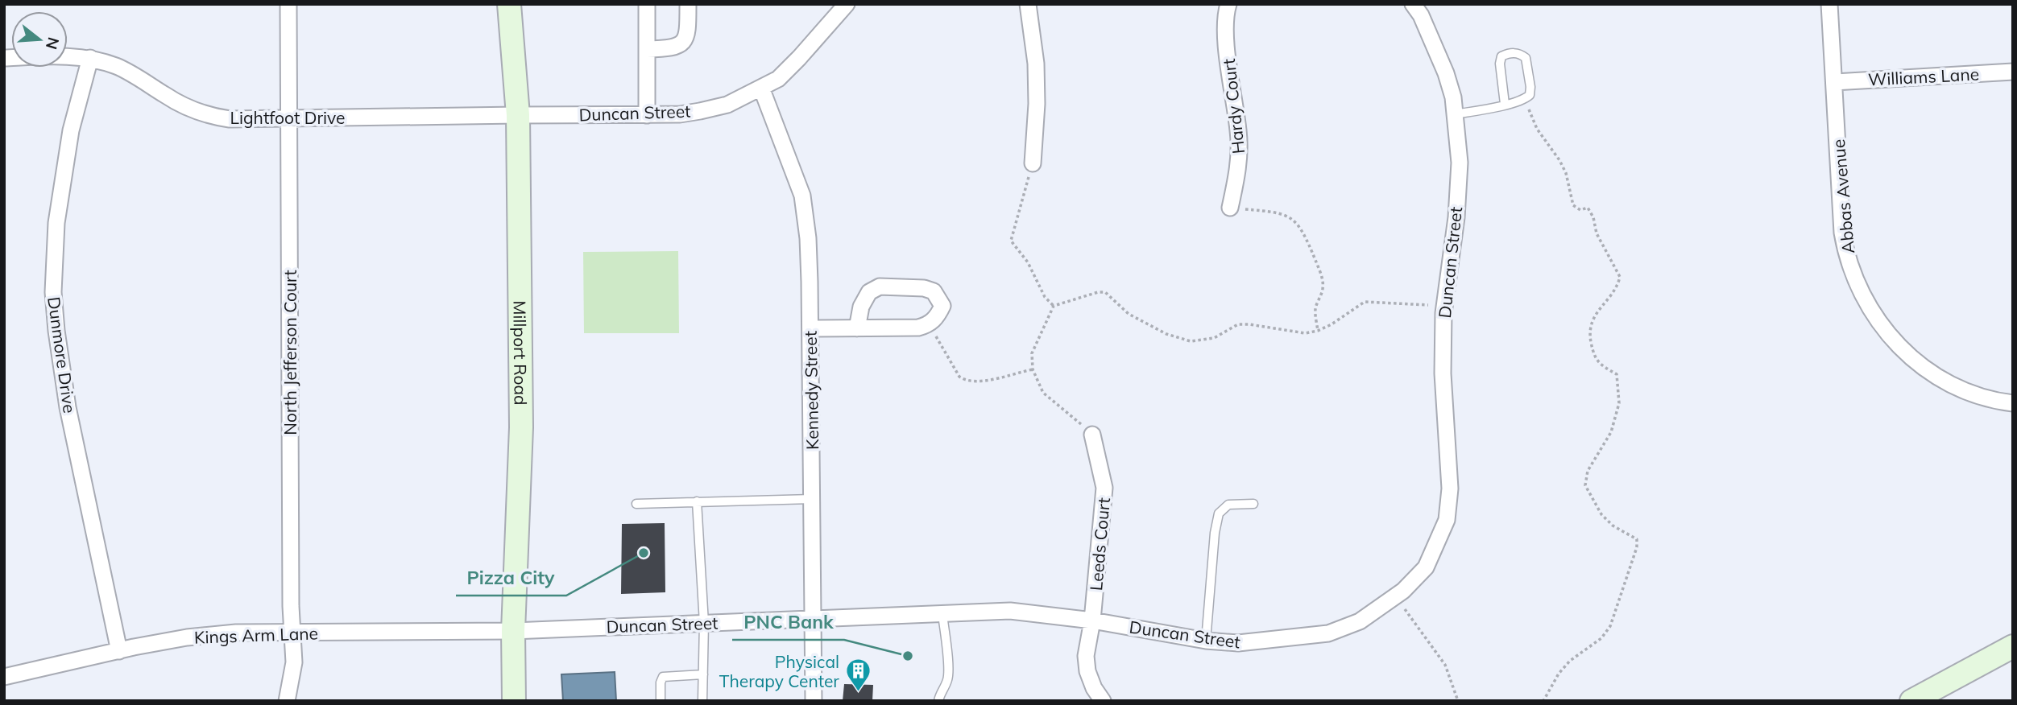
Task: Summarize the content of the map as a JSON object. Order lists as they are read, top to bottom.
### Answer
{
  "streets": {
    "main road": ["Millport Road"],
    "street": [
      "Williams Lane",
      "Hardy Court",
      "Duncan Street",
      "Lightfoot Drive",
      "Abbas Avenue",
      "North Jefferson Court",
      "Dunmore Drive",
      "Kennedy Street",
      "Leeds Court",
      "Kings Arm Lane"
    ]
  },
  "crossings": [
    ["Williams Lane", "Abbas Avenue"],
    ["Duncan Street", "Lightfoot Drive"],
    ["Duncan Street", "Millport Road"],
    ["Duncan Street", "Kennedy Street"],
    ["Duncan Street", "Leeds Court"],
    ["Duncan Street", "Kings Arm Lane"],
    ["Lightfoot Drive", "North Jefferson Court"],
    ["Lightfoot Drive", "Millport Road"],
    ["Lightfoot Drive", "Dunmore Drive"],
    ["North Jefferson Court", "Kings Arm Lane"],
    ["Millport Road", "Kings Arm Lane"],
    ["Dunmore Drive", "Kings Arm Lane"]
  ],
  "places": {
    "other": ["Pizza City", "PNC Bank"],
    "building": ["Physical Therapy Center"]
  },
  "north": "right"
}
